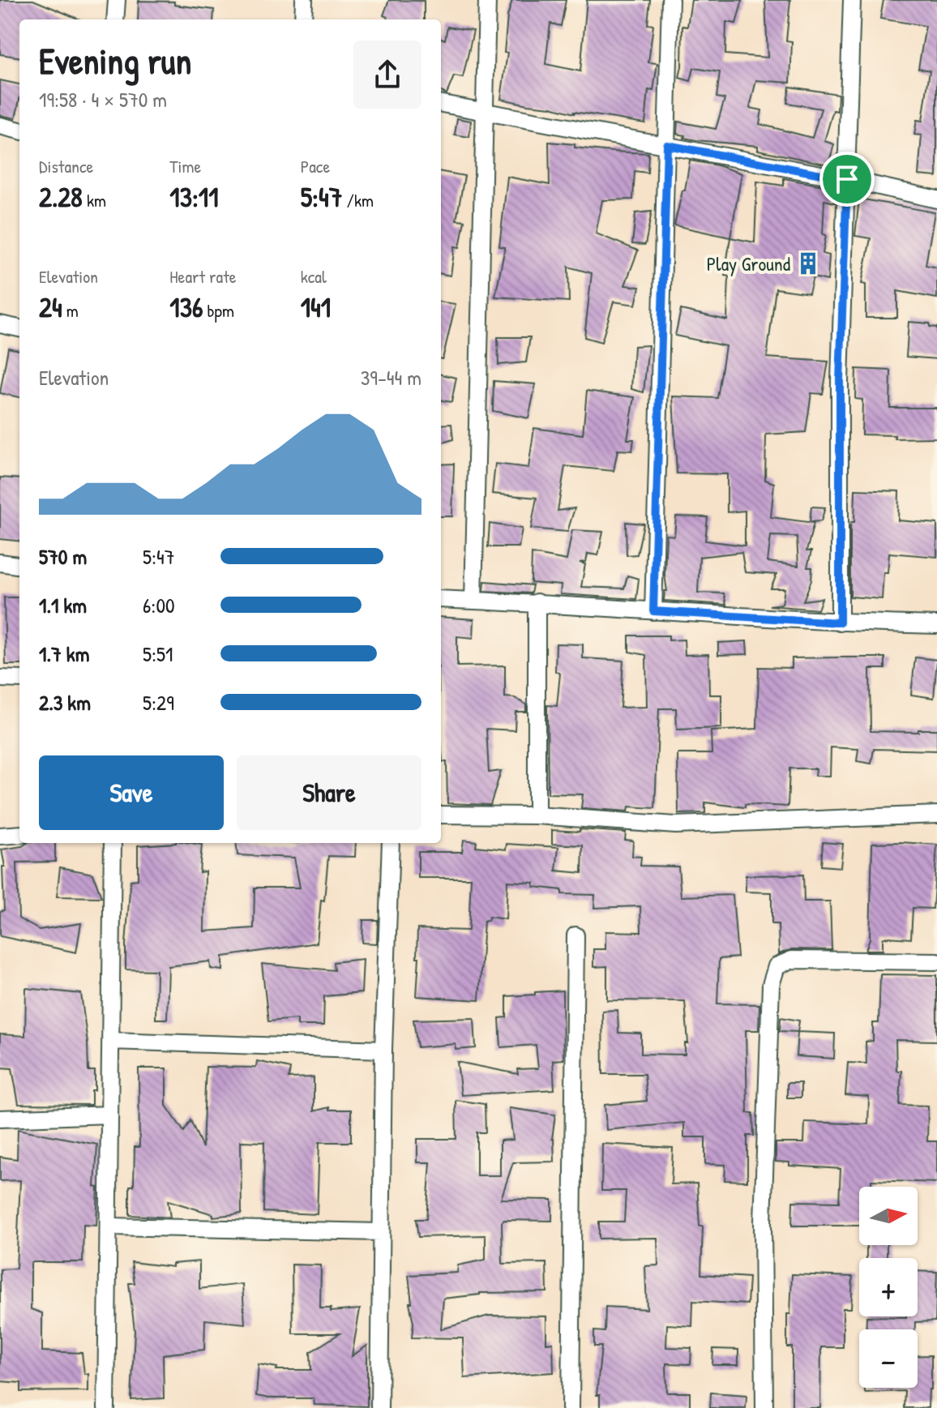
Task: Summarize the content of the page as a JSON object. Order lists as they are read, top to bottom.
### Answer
{
  "places": {
    "building": ["Play Ground"]
  },
  "north": "right",
  "page": {
    "heading": ["Evening run", "19:58 · 4 × 570 m"],
    "stats": [
      ["Distance", "2.28 km"],
      ["Time", "13:11"],
      ["Pace", "5:47 /km"],
      ["Elevation", "24 m"],
      ["Heart rate", "136 bpm"],
      ["kcal", "141"]
    ],
    "chart": ["Elevation", "39–44 m"],
    "list": [
      {
        "name": "570 m",
        "note": "5:47"
      },
      {
        "name": "1.1 km",
        "note": "6:00"
      },
      {
        "name": "1.7 km",
        "note": "5:51"
      },
      {
        "name": "2.3 km",
        "note": "5:29"
      }
    ],
    "buttons": ["Save", "Share"],
    "map_buttons": ["+", "−"]
  }
}
